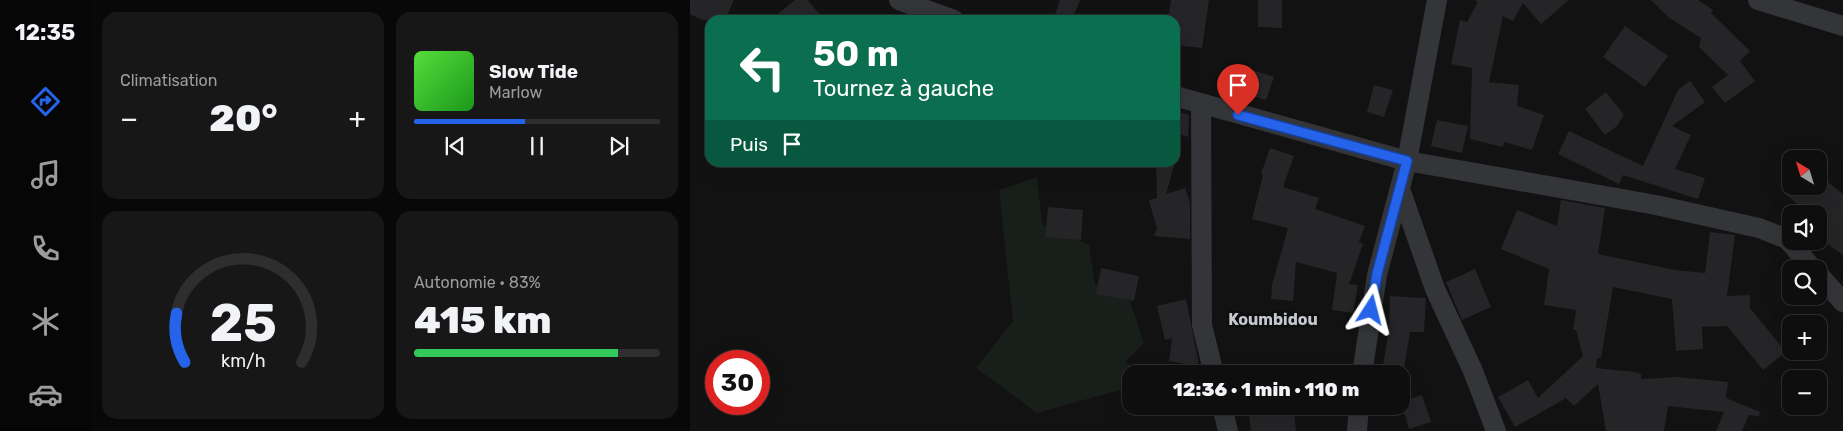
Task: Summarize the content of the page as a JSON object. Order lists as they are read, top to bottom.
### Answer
{
  "districts": ["Koumbidou"],
  "north": "top left",
  "page": {
    "tabs": "12:35",
    "tile": [
      "Climatisation",
      ["Autonomie · 83%", "415 km"]
    ],
    "turn": ["50 m", "Tournez à gauche"],
    "song": ["Slow Tide", "Marlow"],
    "heat": ["−", "20°", "+"],
    "then": "Puis",
    "map_buttons": ["+", "−"],
    "limit": "30",
    "trip": "12:36 · 1 min · 110 m",
    "gauge": ["25", "km/h"]
  }
}
